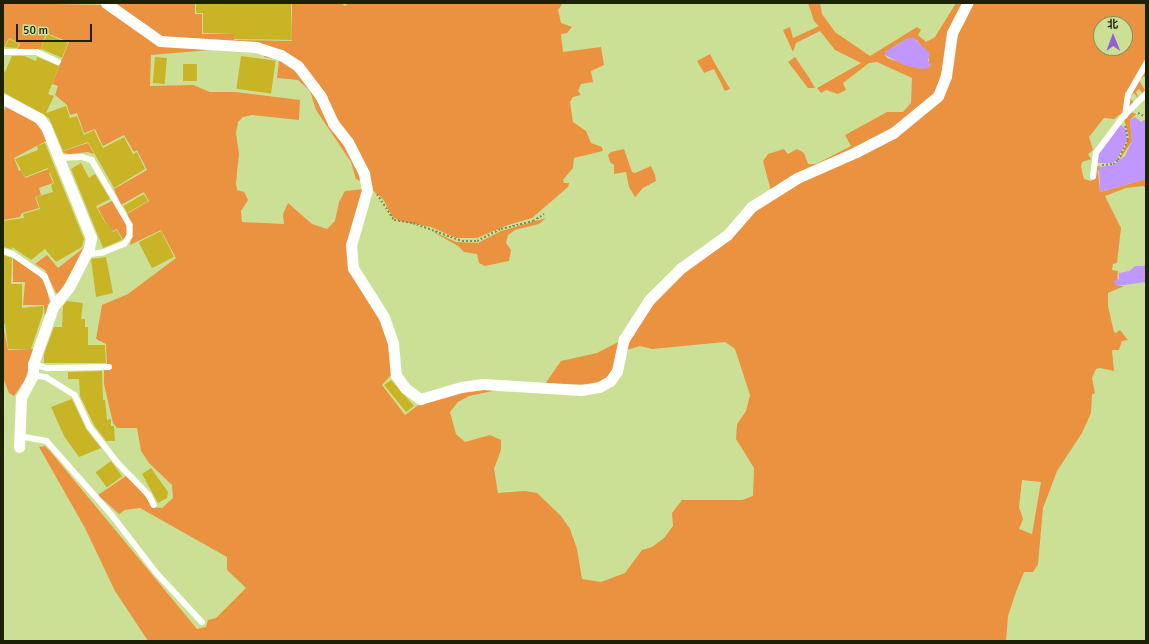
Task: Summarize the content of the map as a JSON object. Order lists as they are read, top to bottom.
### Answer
{
  "scale_bar": "50 m",
  "north": "top"
}
